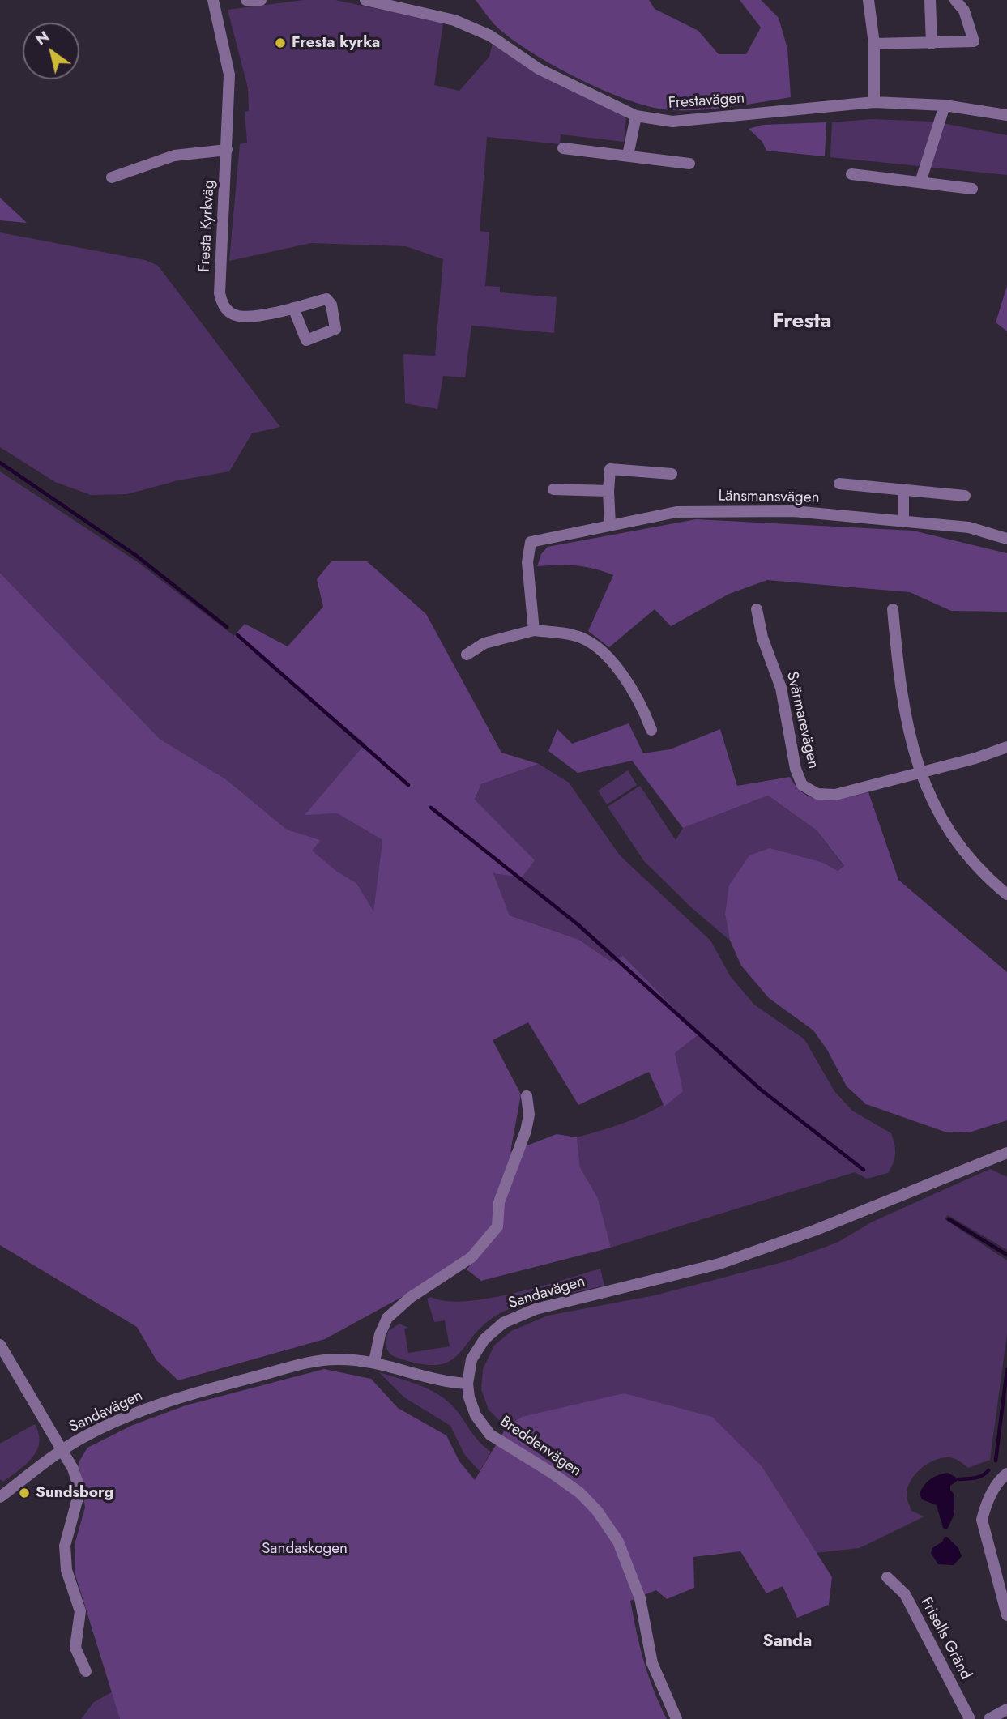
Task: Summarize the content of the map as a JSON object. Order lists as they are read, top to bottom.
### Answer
{
  "streets": {
    "street": [
      "Frestavägen",
      "Fresta Kyrkväg",
      "Länsmansvägen",
      "Svärmarevägen",
      "Sandavägen",
      "Breddenvägen",
      "Frisells Gränd"
    ]
  },
  "crossings": [
    ["Sandavägen", "Breddenvägen"]
  ],
  "districts": ["Fresta", "Sanda"],
  "parks": ["Sandaskogen"],
  "places": ["Fresta kyrka", "Sundsborg"],
  "north": "top left"
}
